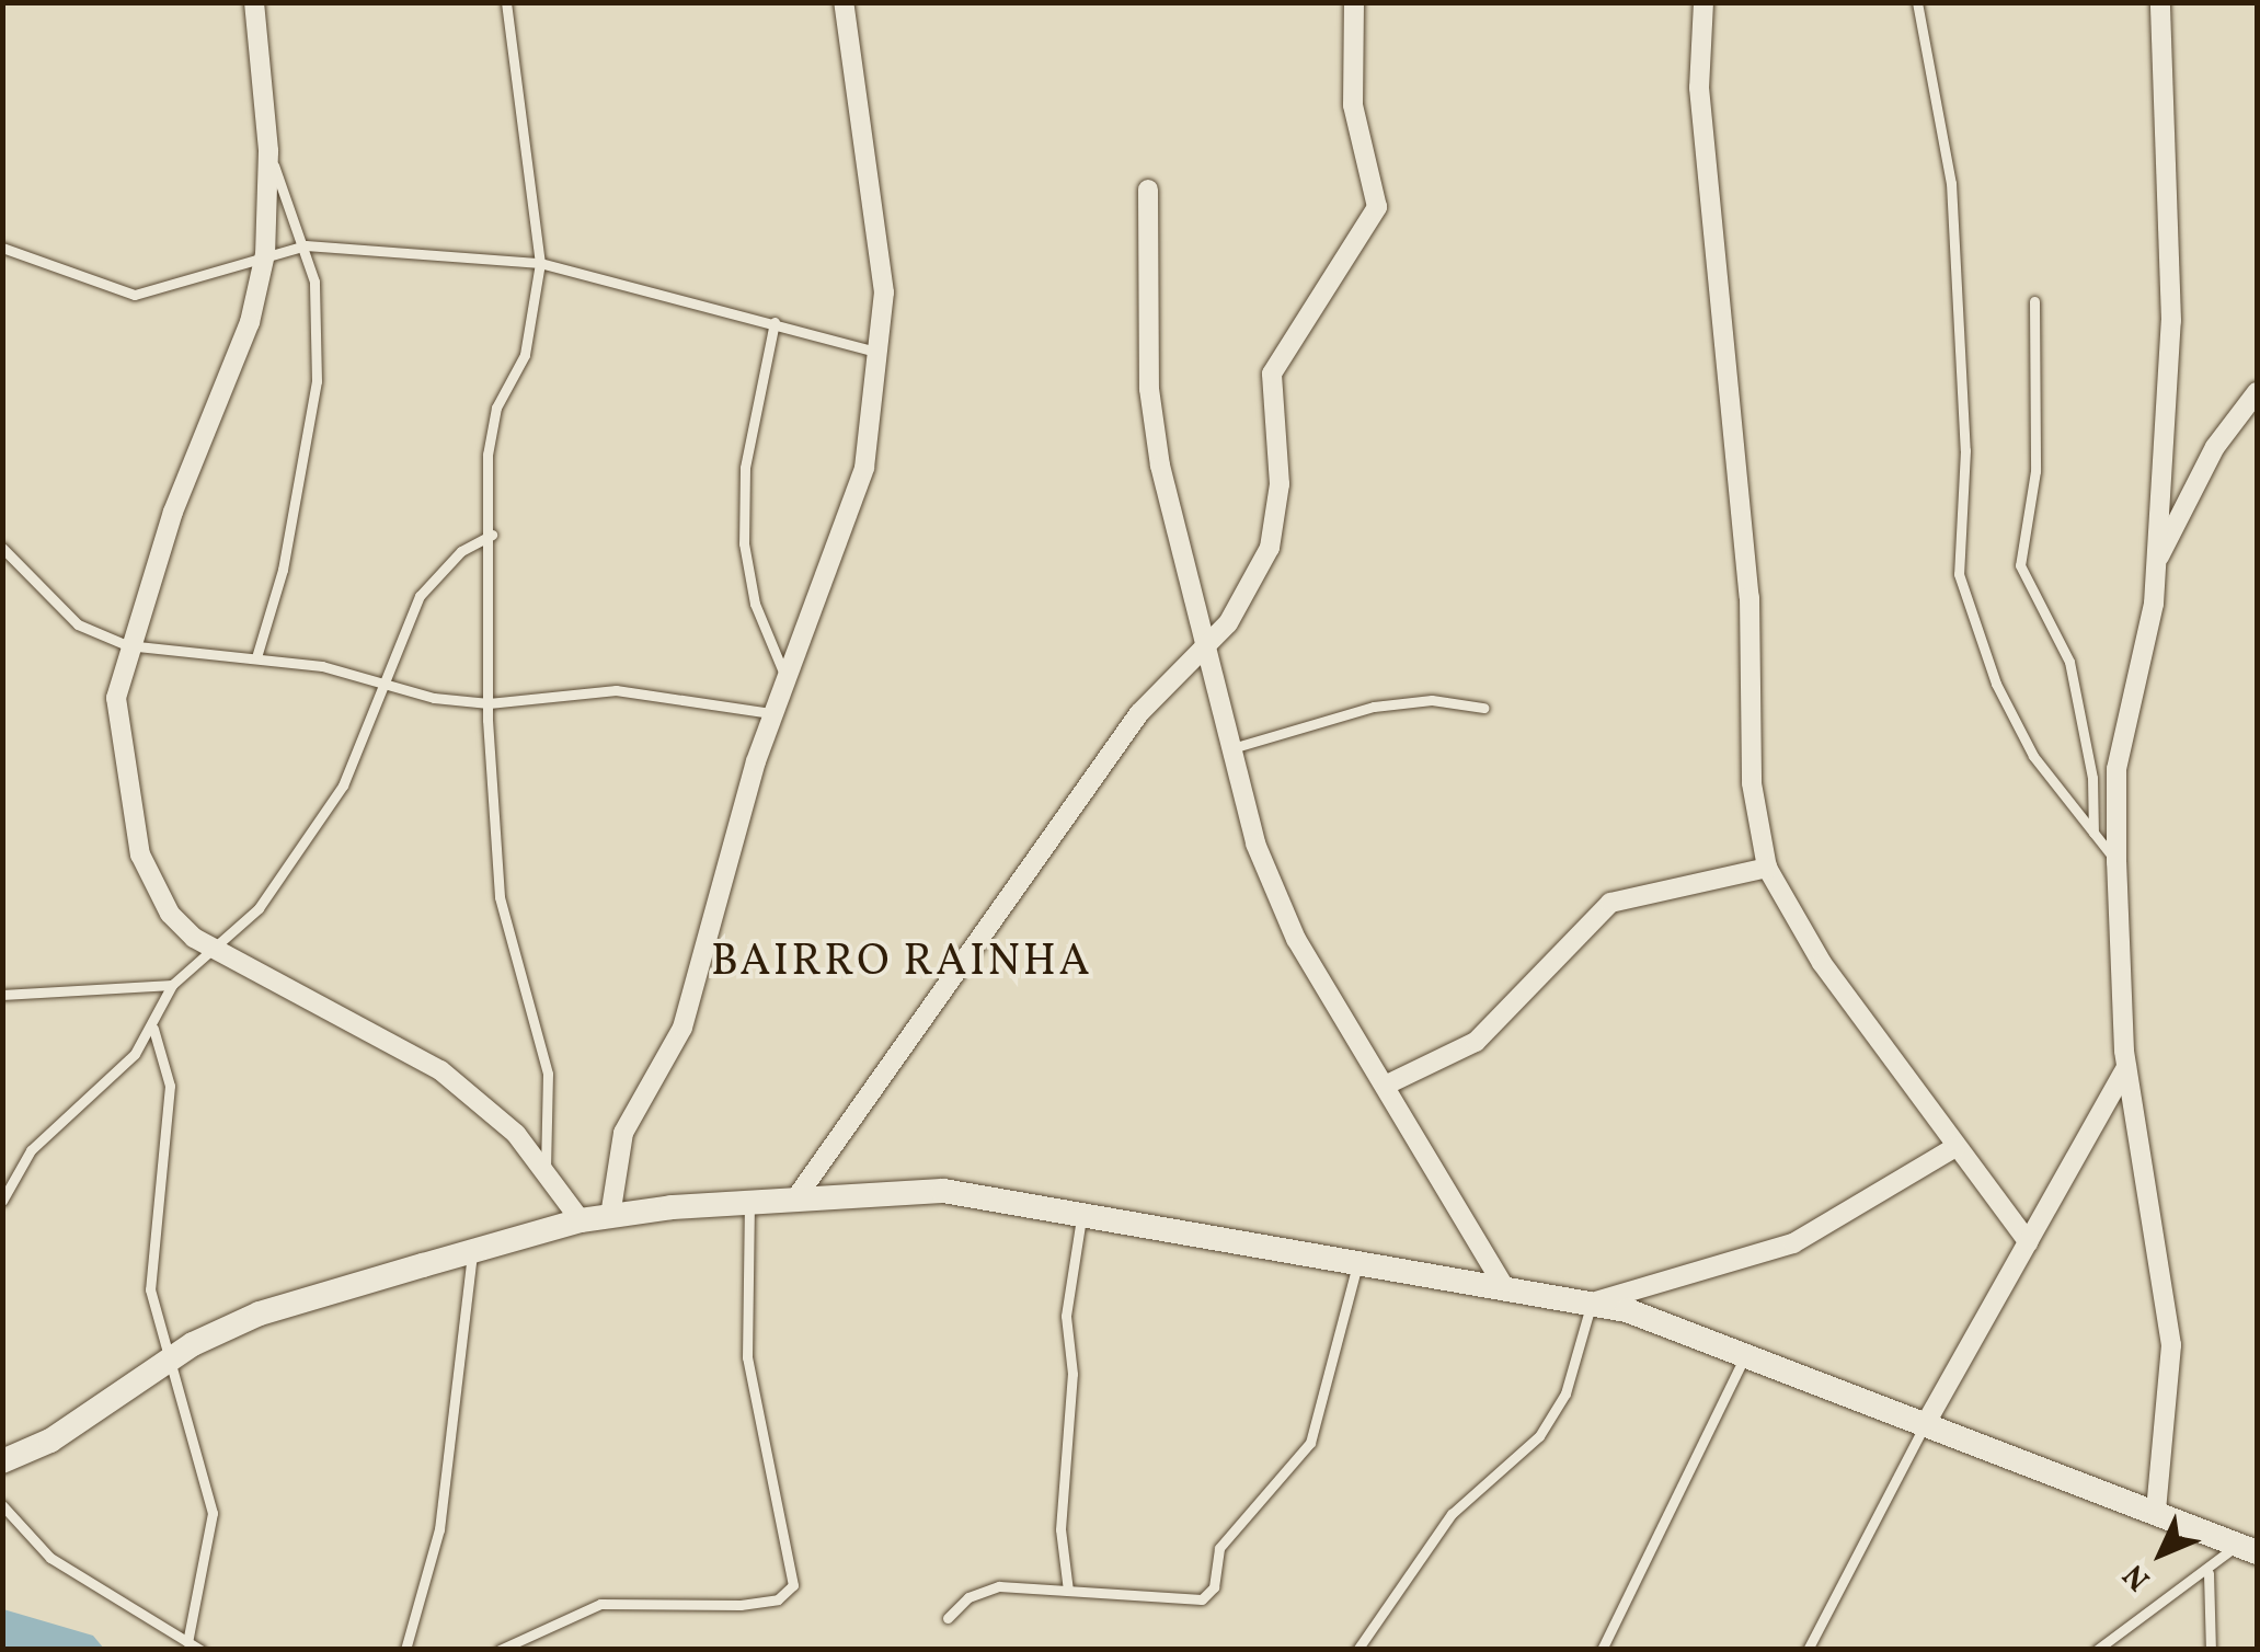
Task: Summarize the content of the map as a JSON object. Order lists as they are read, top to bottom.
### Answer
{
  "districts": ["BAIRRO RAINHA"],
  "north": "bottom left"
}
